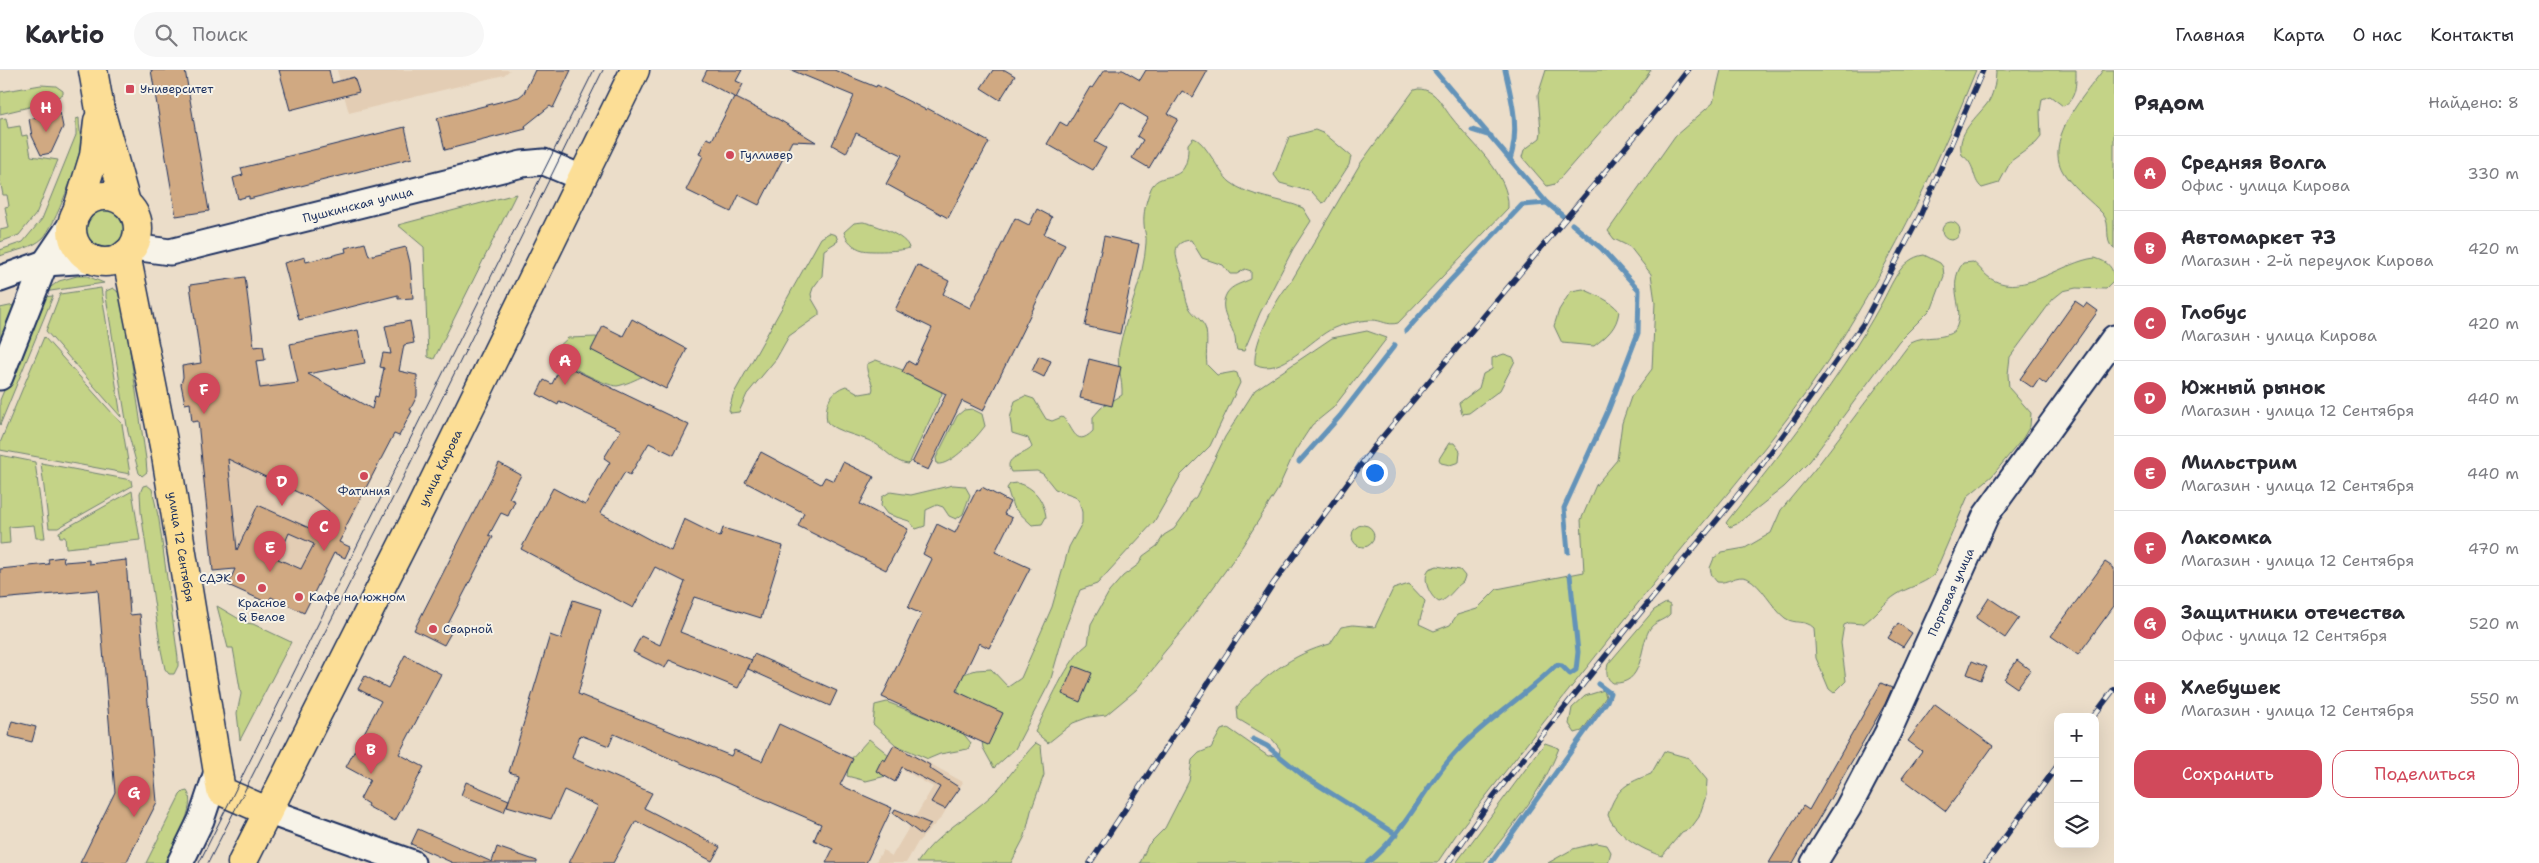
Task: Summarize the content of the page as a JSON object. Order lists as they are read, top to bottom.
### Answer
{
  "streets": {
    "main road": ["улица Кирова", "улица 12 Сентября"],
    "street": ["Пушкинская улица", "Портовая улица"]
  },
  "crossings": [
    ["Пушкинская улица", "улица Кирова"],
    ["Пушкинская улица", "улица 12 Сентября"],
    ["улица Кирова", "улица 12 Сентября"]
  ],
  "places": {
    "transit": ["Университет"],
    "other": [
      "Гулливер",
      "Фатиния",
      "СДЭК",
      "Красное & Белое",
      "Кафе на южном",
      "Сварной"
    ]
  },
  "page": {
    "header": "Kartio",
    "search": "Поиск",
    "nav": [
      "Главная",
      "Карта",
      "О нас",
      "Контакты"
    ],
    "heading": ["Рядом", "Найдено: 8"],
    "pins": [
      "H",
      "A",
      "F",
      "D",
      "C",
      "E",
      "B",
      "G"
    ],
    "list": [
      {
        "mark": "A",
        "name": "Средняя Волга",
        "note": "Офис · улица Кирова",
        "value": "330 m"
      },
      {
        "mark": "B",
        "name": "Автомаркет 73",
        "note": "Магазин · 2-й переулок Кирова",
        "value": "420 m"
      },
      {
        "mark": "C",
        "name": "Глобус",
        "note": "Магазин · улица Кирова",
        "value": "420 m"
      },
      {
        "mark": "D",
        "name": "Южный рынок",
        "note": "Магазин · улица 12 Сентября",
        "value": "440 m"
      },
      {
        "mark": "E",
        "name": "Мильстрим",
        "note": "Магазин · улица 12 Сентября",
        "value": "440 m"
      },
      {
        "mark": "F",
        "name": "Лакомка",
        "note": "Магазин · улица 12 Сентября",
        "value": "470 m"
      },
      {
        "mark": "G",
        "name": "Защитники отечества",
        "note": "Офис · улица 12 Сентября",
        "value": "520 m"
      },
      {
        "mark": "H",
        "name": "Хлебушек",
        "note": "Магазин · улица 12 Сентября",
        "value": "550 m"
      }
    ],
    "map_buttons": ["+", "−"],
    "buttons": ["Сохранить", "Поделиться"]
  }
}
